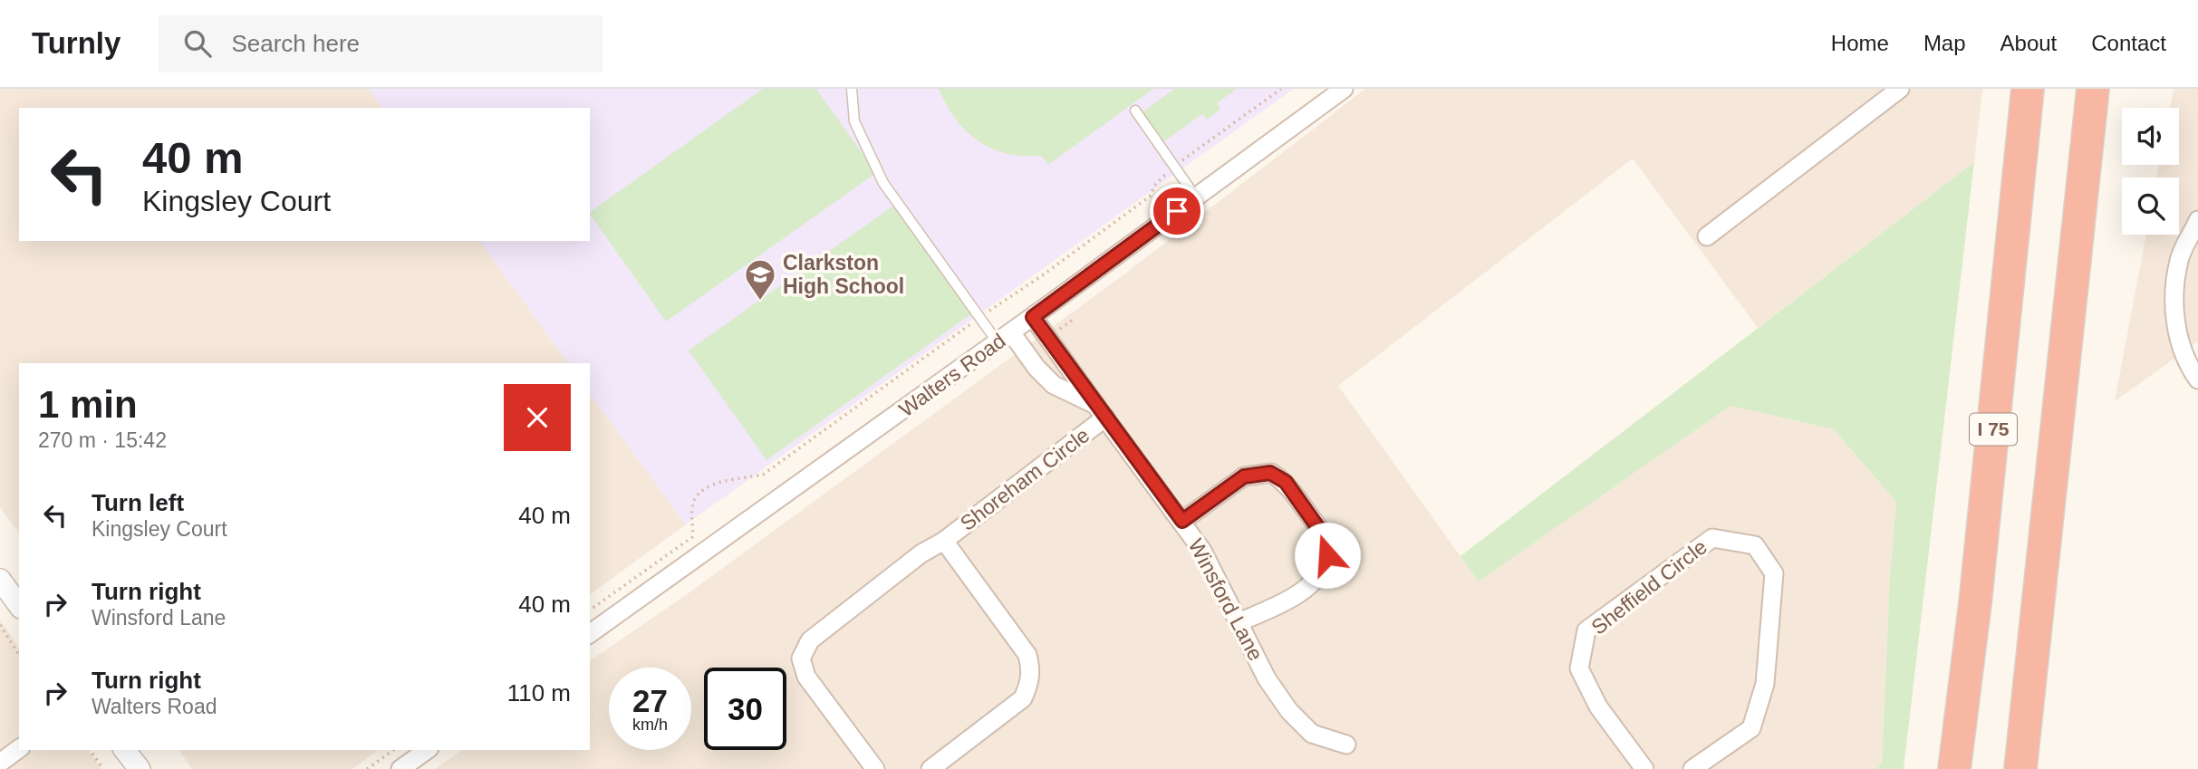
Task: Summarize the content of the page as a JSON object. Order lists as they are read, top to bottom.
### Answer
{
  "streets": {
    "highway": ["I 75"],
    "street": [
      "Walters Road",
      "Shoreham Circle",
      "Sheffield Circle",
      "Winsford Lane"
    ]
  },
  "crossings": [
    ["Walters Road", "Winsford Lane"],
    ["Shoreham Circle", "Winsford Lane"]
  ],
  "places": {
    "school or university": ["Clarkston High School"]
  },
  "page": {
    "header": "Turnly",
    "search": "Search here",
    "nav": [
      "Home",
      "Map",
      "About",
      "Contact"
    ],
    "turn": ["40 m", "Kingsley Court"],
    "heading": ["1 min", "270 m · 15:42"],
    "list": [
      {
        "name": "Turn left",
        "note": "Kingsley Court",
        "value": "40 m"
      },
      {
        "name": "Turn right",
        "note": "Winsford Lane",
        "value": "40 m"
      },
      {
        "name": "Turn right",
        "note": "Walters Road",
        "value": "110 m"
      }
    ],
    "speed": "27 km/h",
    "limit": "30"
  }
}
